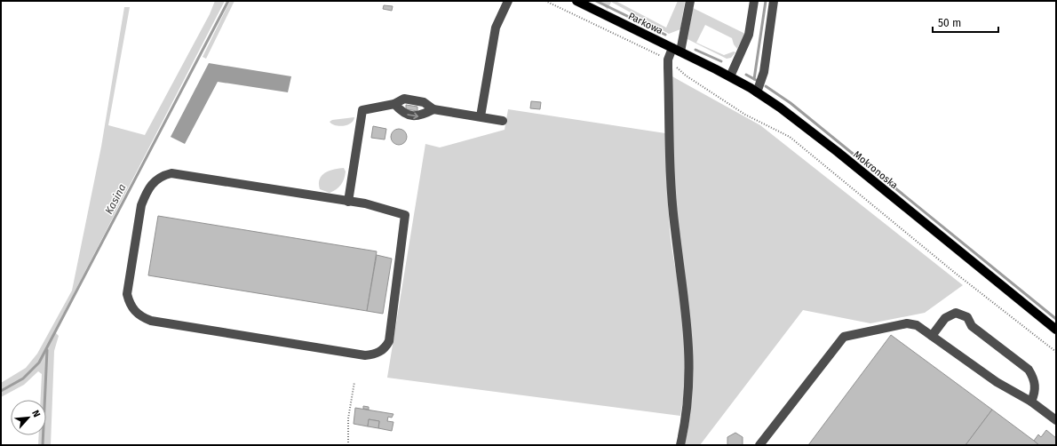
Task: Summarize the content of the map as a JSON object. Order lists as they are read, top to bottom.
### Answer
{
  "streets": {
    "main road": ["Parkowa", "Mokronoska"]
  },
  "crossings": [
    ["Parkowa", "Mokronoska"]
  ],
  "water": ["Kasina"],
  "scale_bar": "50 m",
  "north": "top right"
}
